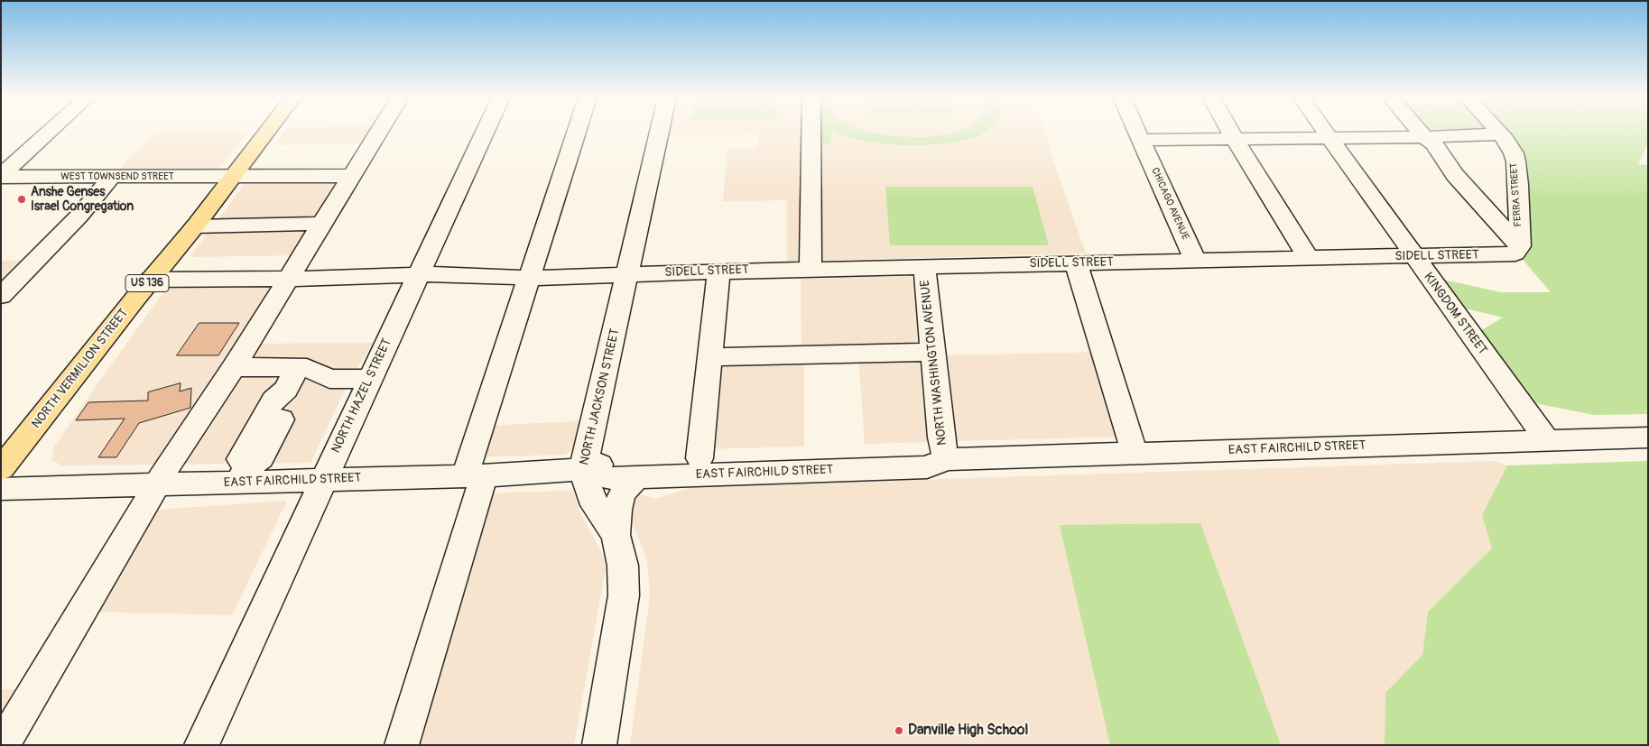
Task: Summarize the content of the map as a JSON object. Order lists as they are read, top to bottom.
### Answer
{
  "streets": {
    "main road": ["US 136", "NORTH VERMILION STREET"],
    "street": [
      "WEST TOWNSEND STREET",
      "FERRA STREET",
      "CHICAGO AVENUE",
      "SIDELL STREET",
      "KINGDOM STREET",
      "NORTH WASHINGTON AVENUE",
      "NORTH HAZEL STREET",
      "NORTH JACKSON STREET",
      "EAST FAIRCHILD STREET"
    ]
  },
  "crossings": [
    ["WEST TOWNSEND STREET", "NORTH VERMILION STREET"],
    ["FERRA STREET", "SIDELL STREET"],
    ["CHICAGO AVENUE", "SIDELL STREET"],
    ["SIDELL STREET", "KINGDOM STREET"],
    ["SIDELL STREET", "NORTH WASHINGTON AVENUE"],
    ["SIDELL STREET", "NORTH VERMILION STREET"],
    ["SIDELL STREET", "NORTH HAZEL STREET"],
    ["SIDELL STREET", "NORTH JACKSON STREET"],
    ["KINGDOM STREET", "EAST FAIRCHILD STREET"],
    ["NORTH WASHINGTON AVENUE", "EAST FAIRCHILD STREET"],
    ["NORTH HAZEL STREET", "EAST FAIRCHILD STREET"],
    ["NORTH JACKSON STREET", "EAST FAIRCHILD STREET"]
  ],
  "places": ["Anshe Genses Israel Congregation", "Danville High School"]
}
